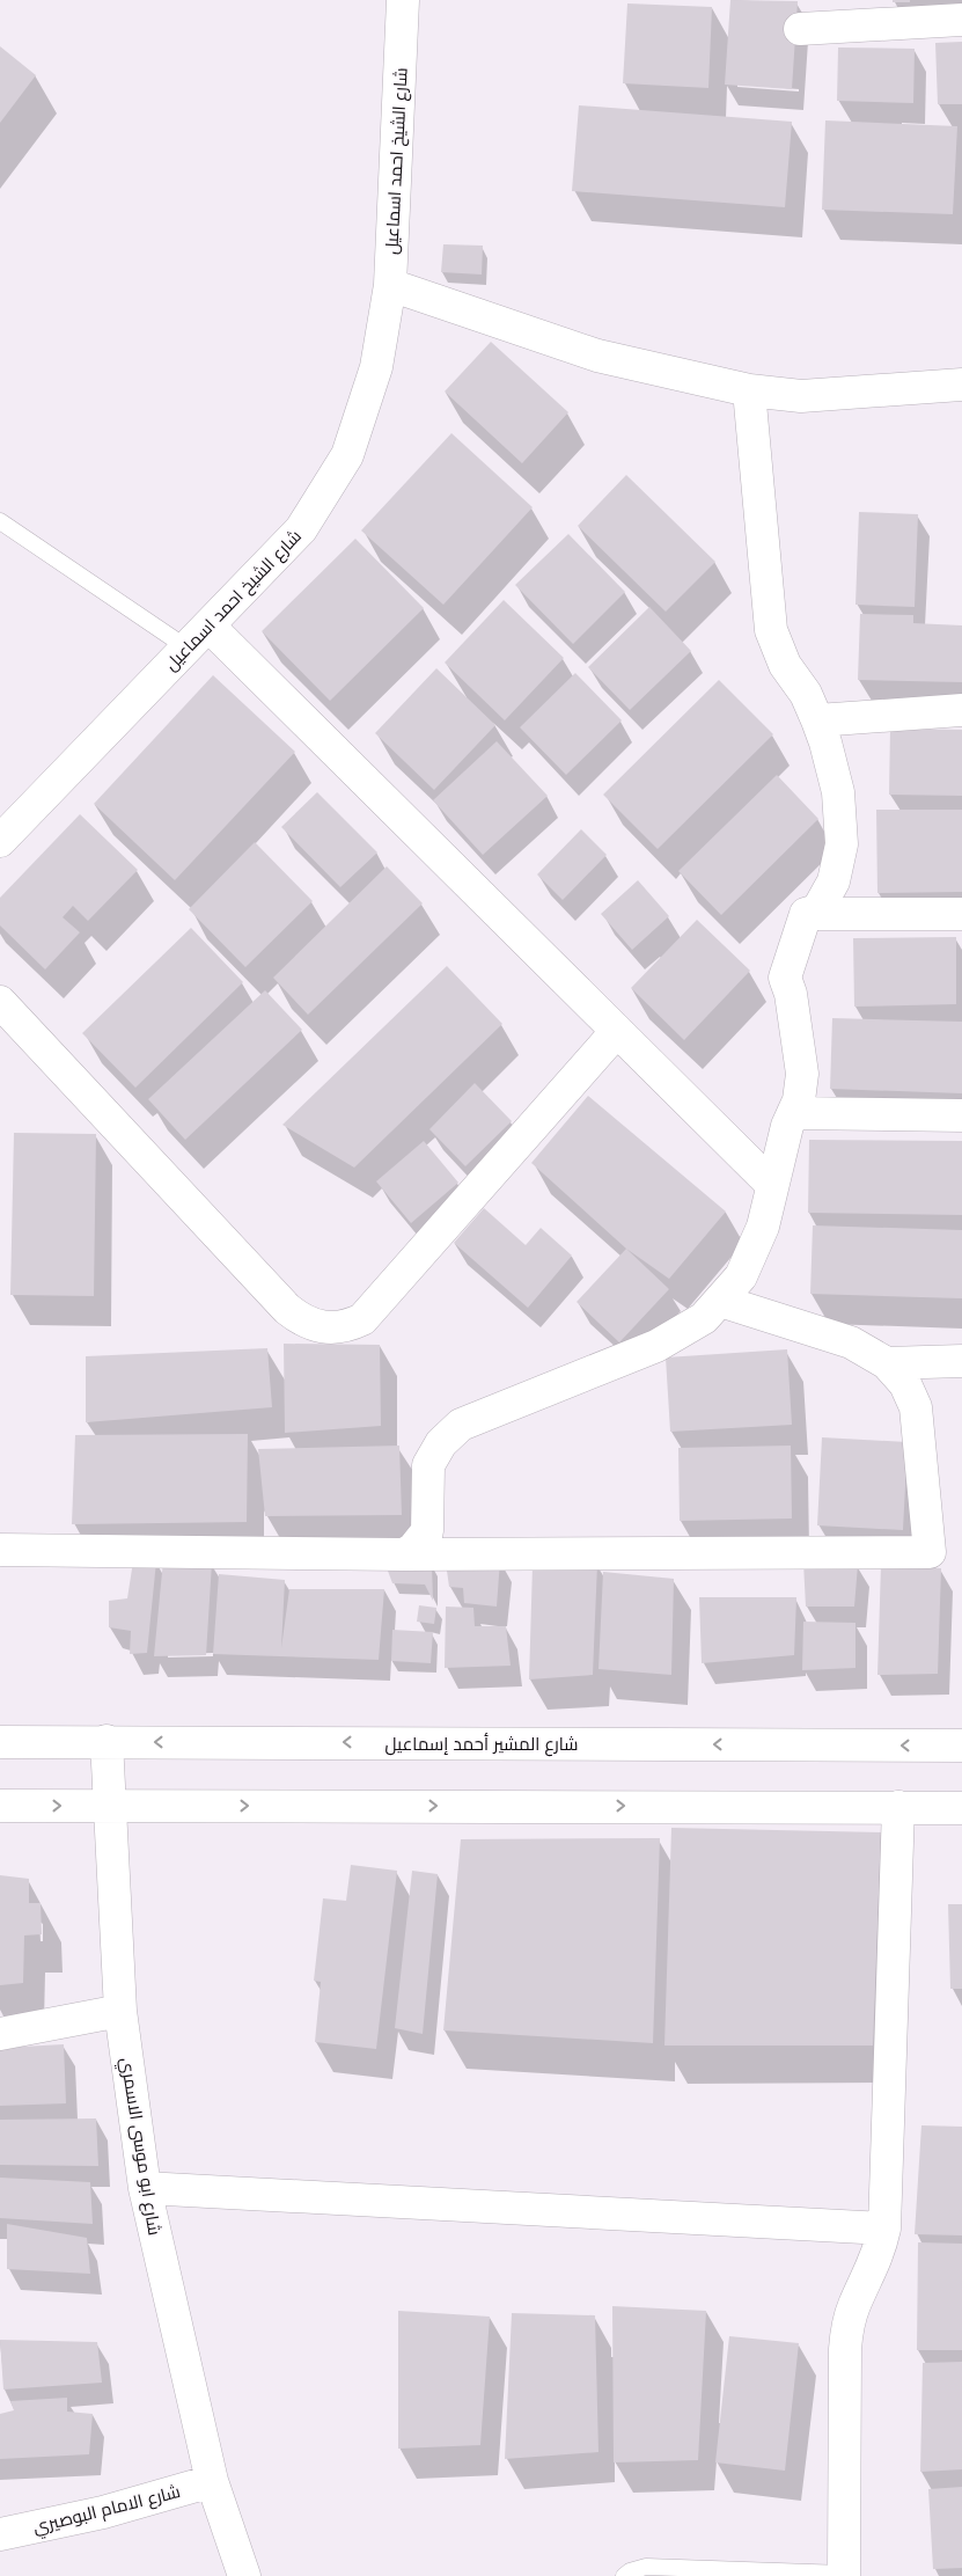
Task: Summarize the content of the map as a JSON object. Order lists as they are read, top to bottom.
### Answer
{
  "streets": {
    "street": [
      "شارع الشيخ احمد اسماعيل",
      "شارع المشير أحمد إسماعيل",
      "شارع ابو موسى الاسمري",
      "شارع الامام البوصيري"
    ]
  },
  "crossings": [
    ["شارع المشير أحمد إسماعيل", "شارع ابو موسى الاسمري"],
    ["شارع ابو موسى الاسمري", "شارع الامام البوصيري"]
  ]
}
